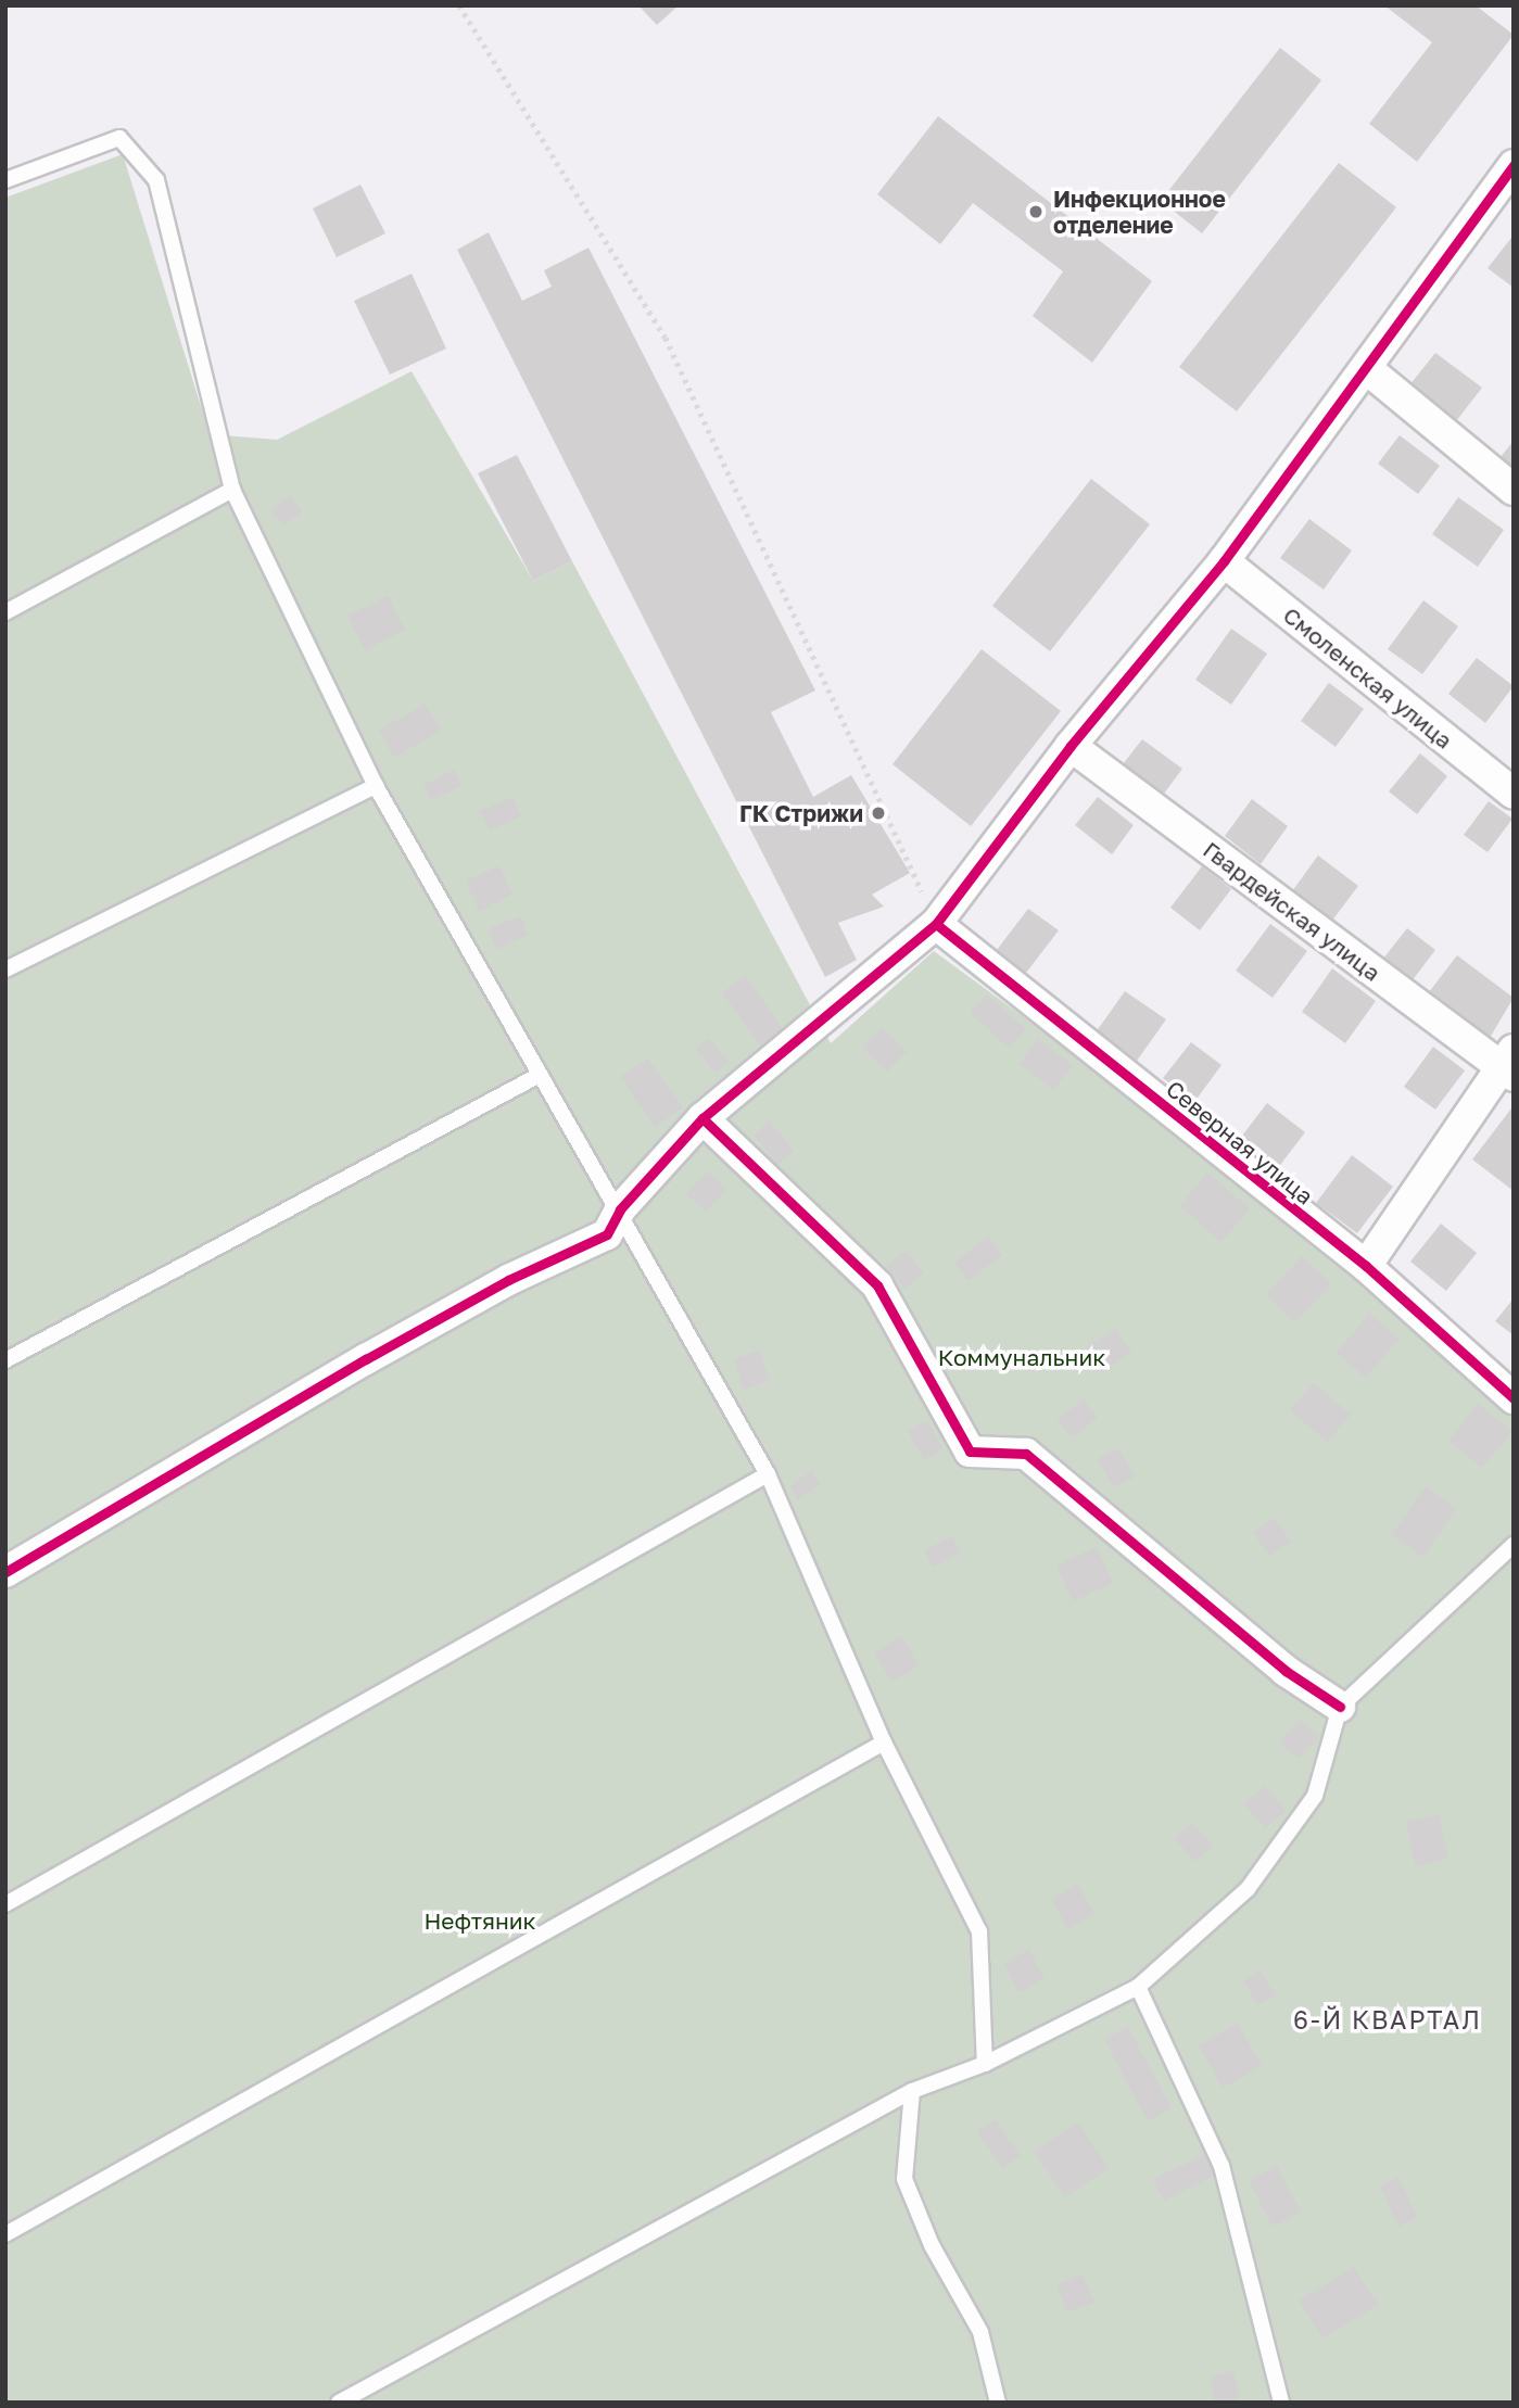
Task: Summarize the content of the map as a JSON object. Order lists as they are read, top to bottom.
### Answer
{
  "streets": {
    "street": ["Смоленская улица", "Гвардейская улица", "Северная улица"]
  },
  "districts": ["6-Й КВАРТАЛ"],
  "parks": ["Коммунальник", "Нефтяник"],
  "places": ["Инфекционное отделение", "ГК Стрижи"]
}
